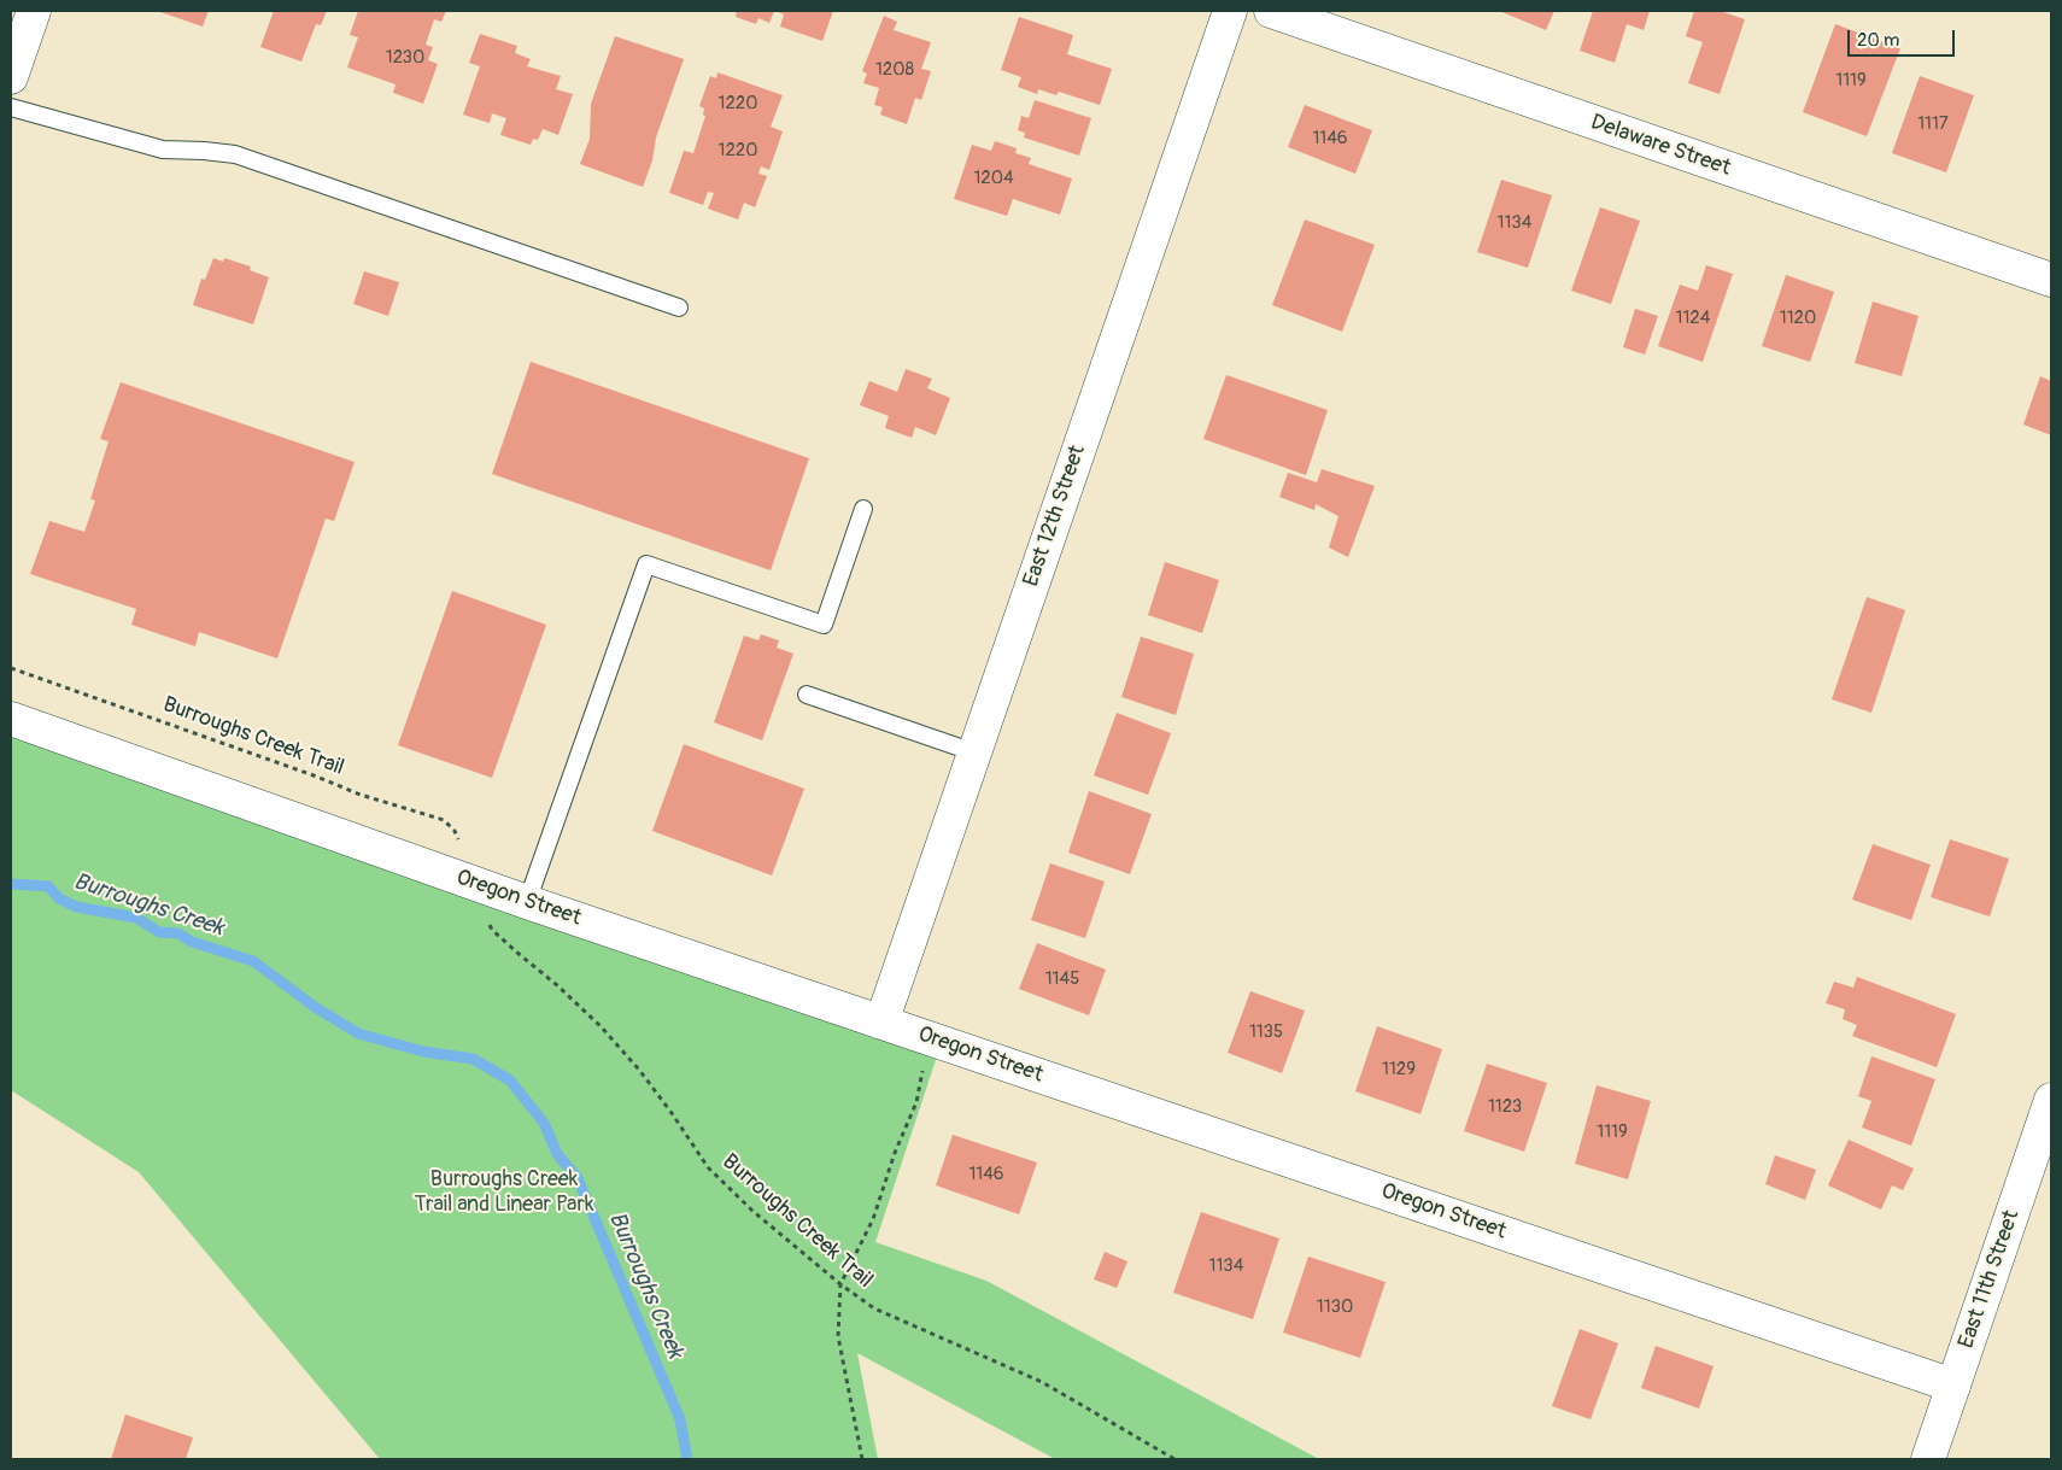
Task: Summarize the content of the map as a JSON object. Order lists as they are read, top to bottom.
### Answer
{
  "streets": {
    "street": [
      "Delaware Street",
      "East 12th Street",
      "Oregon Street",
      "East 11th Street"
    ],
    "path": ["Burroughs Creek Trail"]
  },
  "crossings": [
    ["East 12th Street", "Oregon Street"],
    ["Oregon Street", "East 11th Street"]
  ],
  "water": ["Burroughs Creek"],
  "parks": ["Burroughs Creek Trail and Linear Park"],
  "house_numbers": [
    "1230",
    "1208",
    "1119",
    "1220",
    "1117",
    "1146",
    "1220",
    "1204",
    "1134",
    "1124",
    "1120",
    "1145",
    "1135",
    "1129",
    "1123",
    "1119",
    "1146",
    "1134",
    "1130"
  ],
  "scale_bar": "20 m"
}
